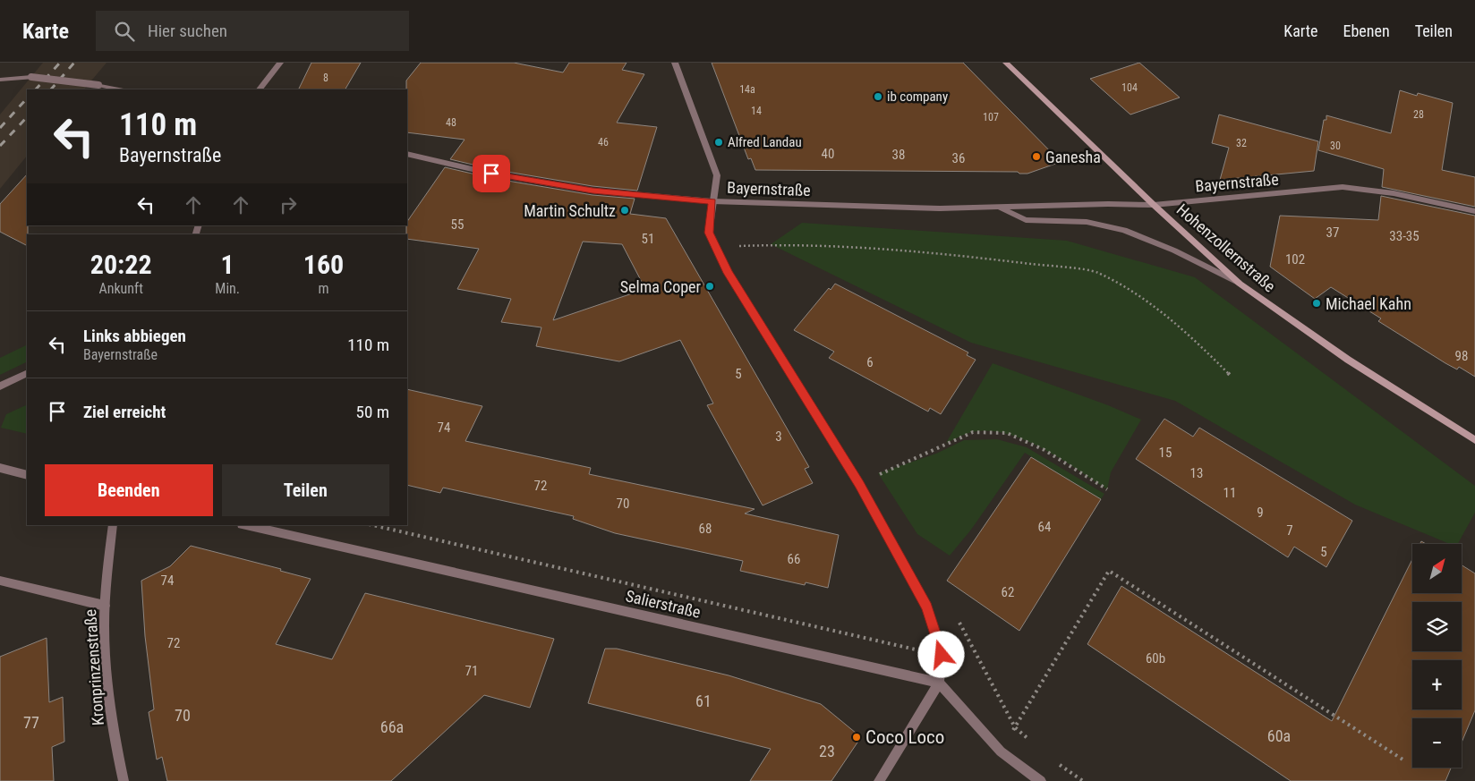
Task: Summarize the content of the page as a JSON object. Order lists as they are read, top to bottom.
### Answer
{
  "streets": {
    "main road": ["Hohenzollernstraße"],
    "street": ["Bayernstraße", "Salierstraße", "Kronprinzenstraße"]
  },
  "crossings": [
    ["Bayernstraße", "Hohenzollernstraße"]
  ],
  "places": [
    "ib company",
    "Alfred Landau",
    "Ganesha",
    "Martin Schultz",
    "Selma Coper",
    "Michael Kahn",
    "Coco Loco"
  ],
  "house_numbers": [
    "8",
    "104",
    "14a",
    "14",
    "28",
    "107",
    "48",
    "46",
    "32",
    "30",
    "40",
    "38",
    "36",
    "55",
    "37",
    "33-35",
    "51",
    "102",
    "98",
    "6",
    "5",
    "74",
    "3",
    "15",
    "13",
    "72",
    "11",
    "70",
    "9",
    "64",
    "68",
    "7",
    "5",
    "66",
    "74",
    "62",
    "72",
    "60b",
    "71",
    "61",
    "70",
    "77",
    "66a",
    "60a",
    "23"
  ],
  "north": "top right",
  "page": {
    "header": "Karte",
    "search": "Hier suchen",
    "nav": ["Karte", "Ebenen", "Teilen"],
    "turn": ["110 m", "Bayernstraße"],
    "eta": [
      "20:22",
      "Ankunft",
      "1",
      "Min.",
      "160",
      "m"
    ],
    "list": [
      {
        "name": "Links abbiegen",
        "note": "Bayernstraße",
        "value": "110 m"
      },
      {
        "name": "Ziel erreicht",
        "value": "50 m"
      }
    ],
    "buttons": ["Beenden", "Teilen"],
    "map_buttons": ["+", "−"]
  }
}
